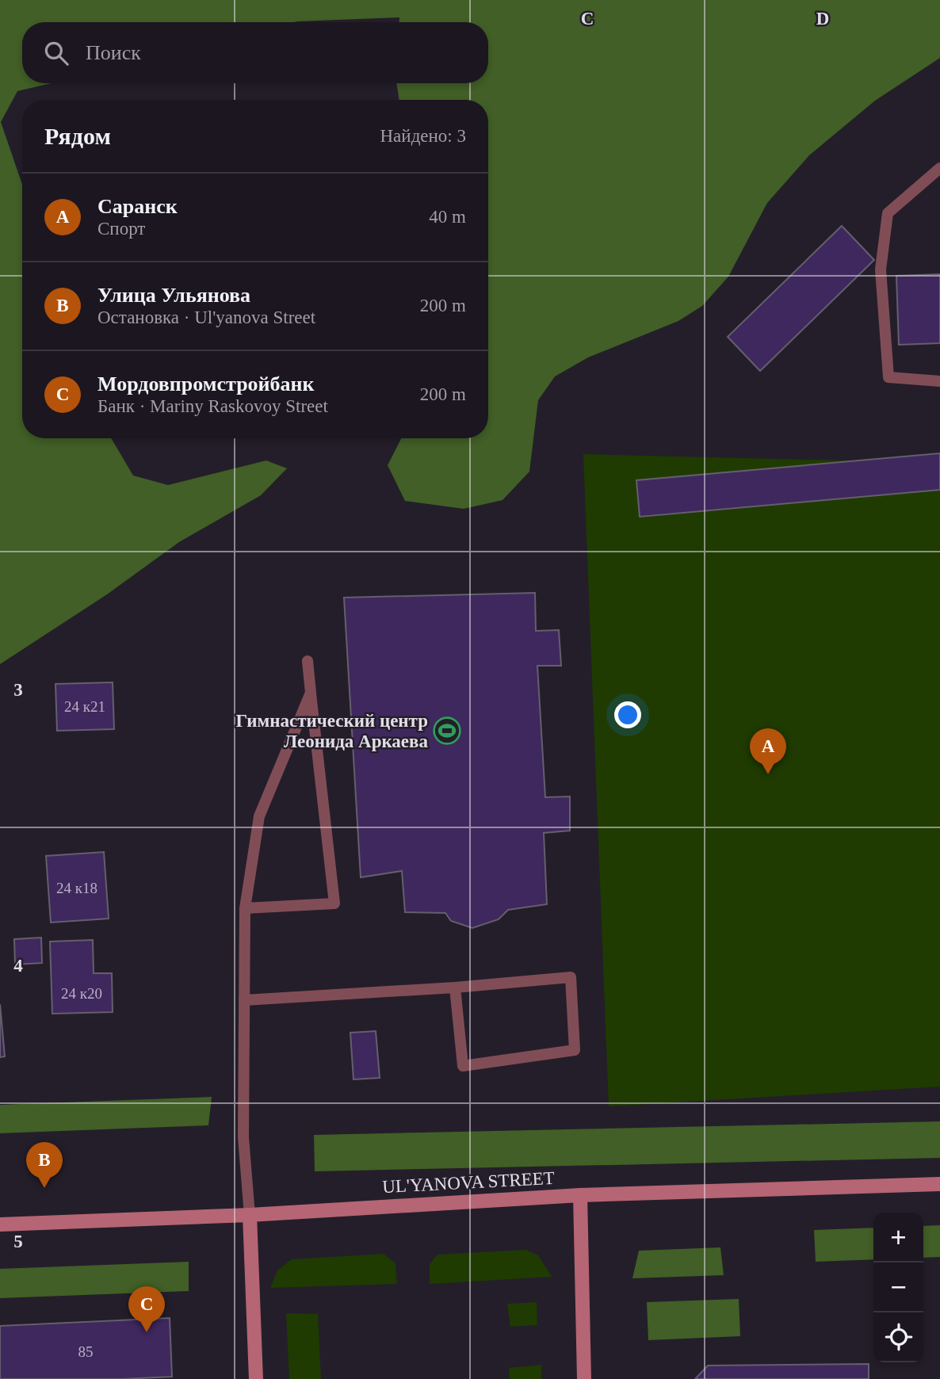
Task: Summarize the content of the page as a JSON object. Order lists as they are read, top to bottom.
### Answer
{
  "streets": {
    "main road": ["UL'YANOVA STREET"]
  },
  "places": {
    "sports": ["Гимнастический центр Леонида Аркаева"]
  },
  "house_numbers": [
    "24 к21",
    "24 к18",
    "24 к20",
    "85"
  ],
  "page": {
    "search": "Поиск",
    "heading": ["Рядом", "Найдено: 3"],
    "list": [
      {
        "mark": "A",
        "name": "Саранск",
        "note": "Спорт",
        "value": "40 m"
      },
      {
        "mark": "B",
        "name": "Улица Ульянова",
        "note": "Остановка · Ul'yanova Street",
        "value": "200 m"
      },
      {
        "mark": "C",
        "name": "Мордовпромстройбанк",
        "note": "Банк · Mariny Raskovoy Street",
        "value": "200 m"
      }
    ],
    "pins": ["A", "B", "C"],
    "map_buttons": ["+", "−"]
  },
  "grid": {
    "columns": ["C", "D"],
    "rows": ["3", "4", "5"]
  }
}
